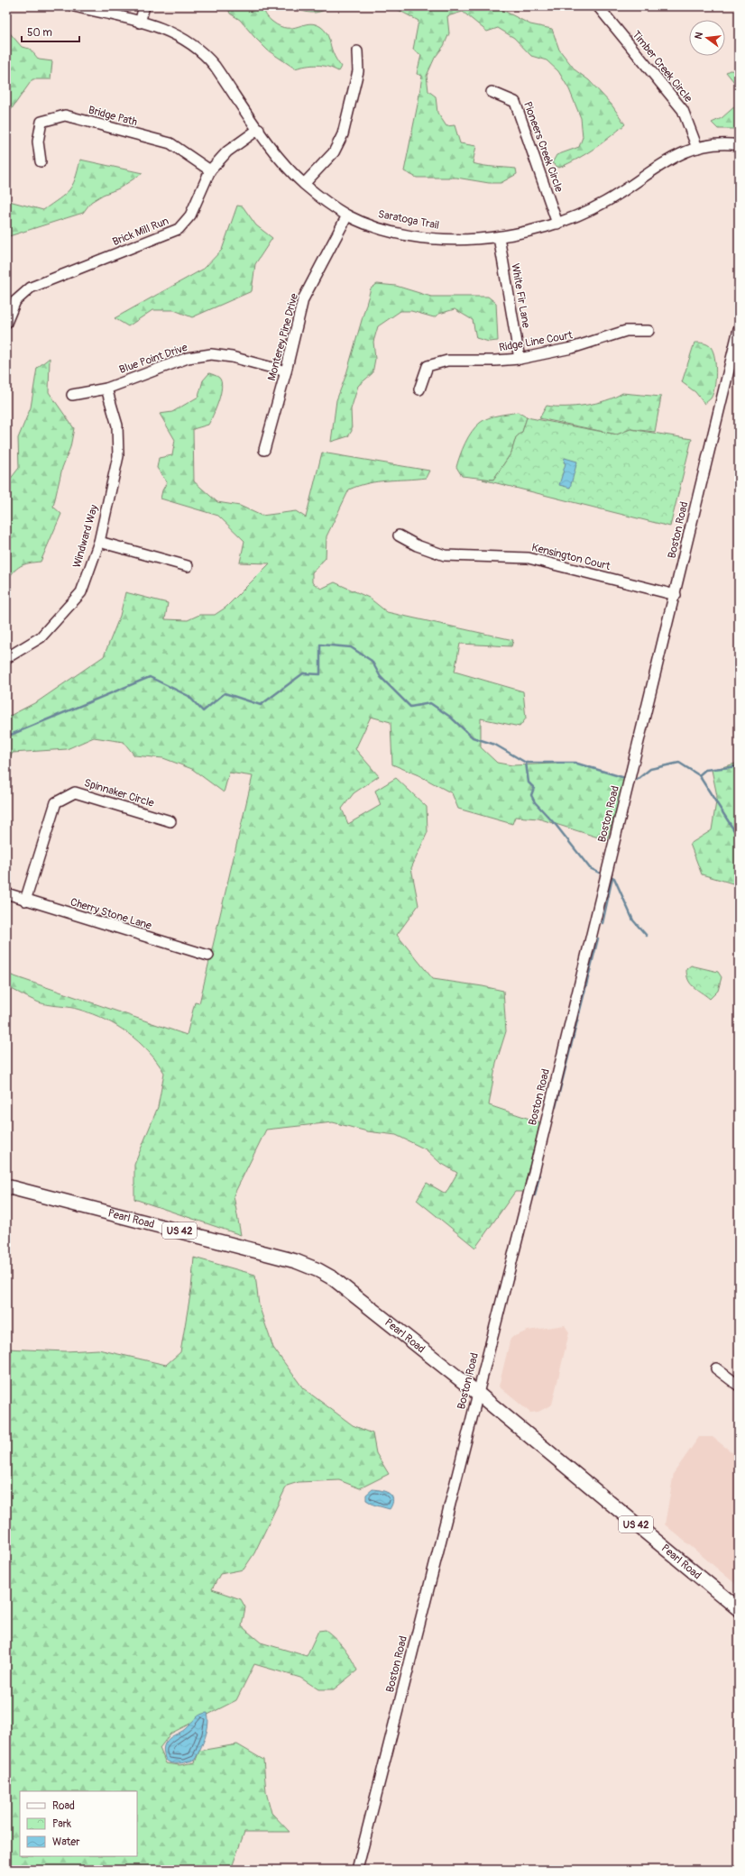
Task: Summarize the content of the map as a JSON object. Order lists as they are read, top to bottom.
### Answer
{
  "streets": {
    "main road": ["Pearl Road", "US 42"],
    "street": [
      "Timber Creek Circle",
      "Bridge Path",
      "Pioneers Creek Circle",
      "Saratoga Trail",
      "Brick Mill Run",
      "White Fir Lane",
      "Monterey Pine Drive",
      "Ridge Line Court",
      "Blue Point Drive",
      "Boston Road",
      "Windward Way",
      "Kensington Court",
      "Spinnaker Circle",
      "Cherry Stone Lane"
    ]
  },
  "crossings": [
    ["Timber Creek Circle", "Saratoga Trail"],
    ["Bridge Path", "Brick Mill Run"],
    ["Pioneers Creek Circle", "Saratoga Trail"],
    ["Saratoga Trail", "Brick Mill Run"],
    ["Saratoga Trail", "White Fir Lane"],
    ["Saratoga Trail", "Monterey Pine Drive"],
    ["White Fir Lane", "Ridge Line Court"],
    ["Monterey Pine Drive", "Blue Point Drive"],
    ["Blue Point Drive", "Windward Way"],
    ["Boston Road", "Kensington Court"],
    ["Boston Road", "Pearl Road"],
    ["Spinnaker Circle", "Cherry Stone Lane"]
  ],
  "legend": ["Road", "Park", "Water"],
  "scale_bar": "50 m",
  "north": "left"
}
